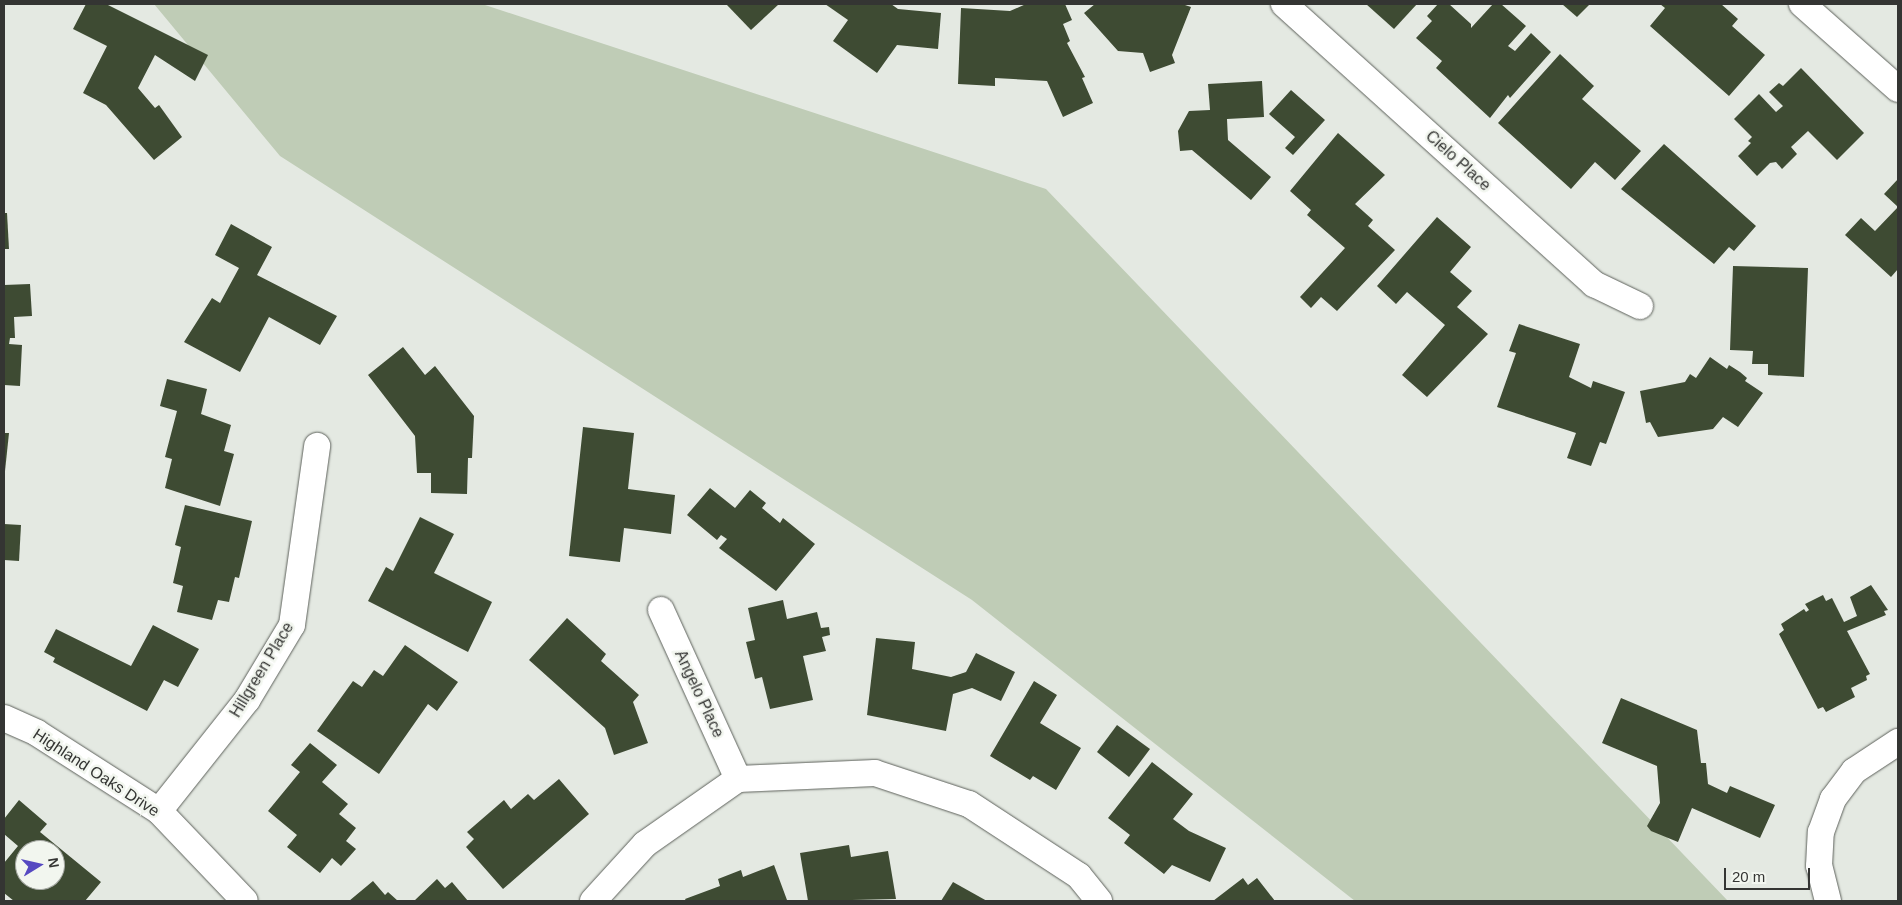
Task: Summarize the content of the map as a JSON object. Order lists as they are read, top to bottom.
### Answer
{
  "streets": {
    "street": [
      "Cielo Place",
      "Hillgreen Place",
      "Angelo Place",
      "Highland Oaks Drive"
    ]
  },
  "crossings": [
    ["Hillgreen Place", "Highland Oaks Drive"]
  ],
  "scale_bar": "20 m",
  "north": "right"
}
